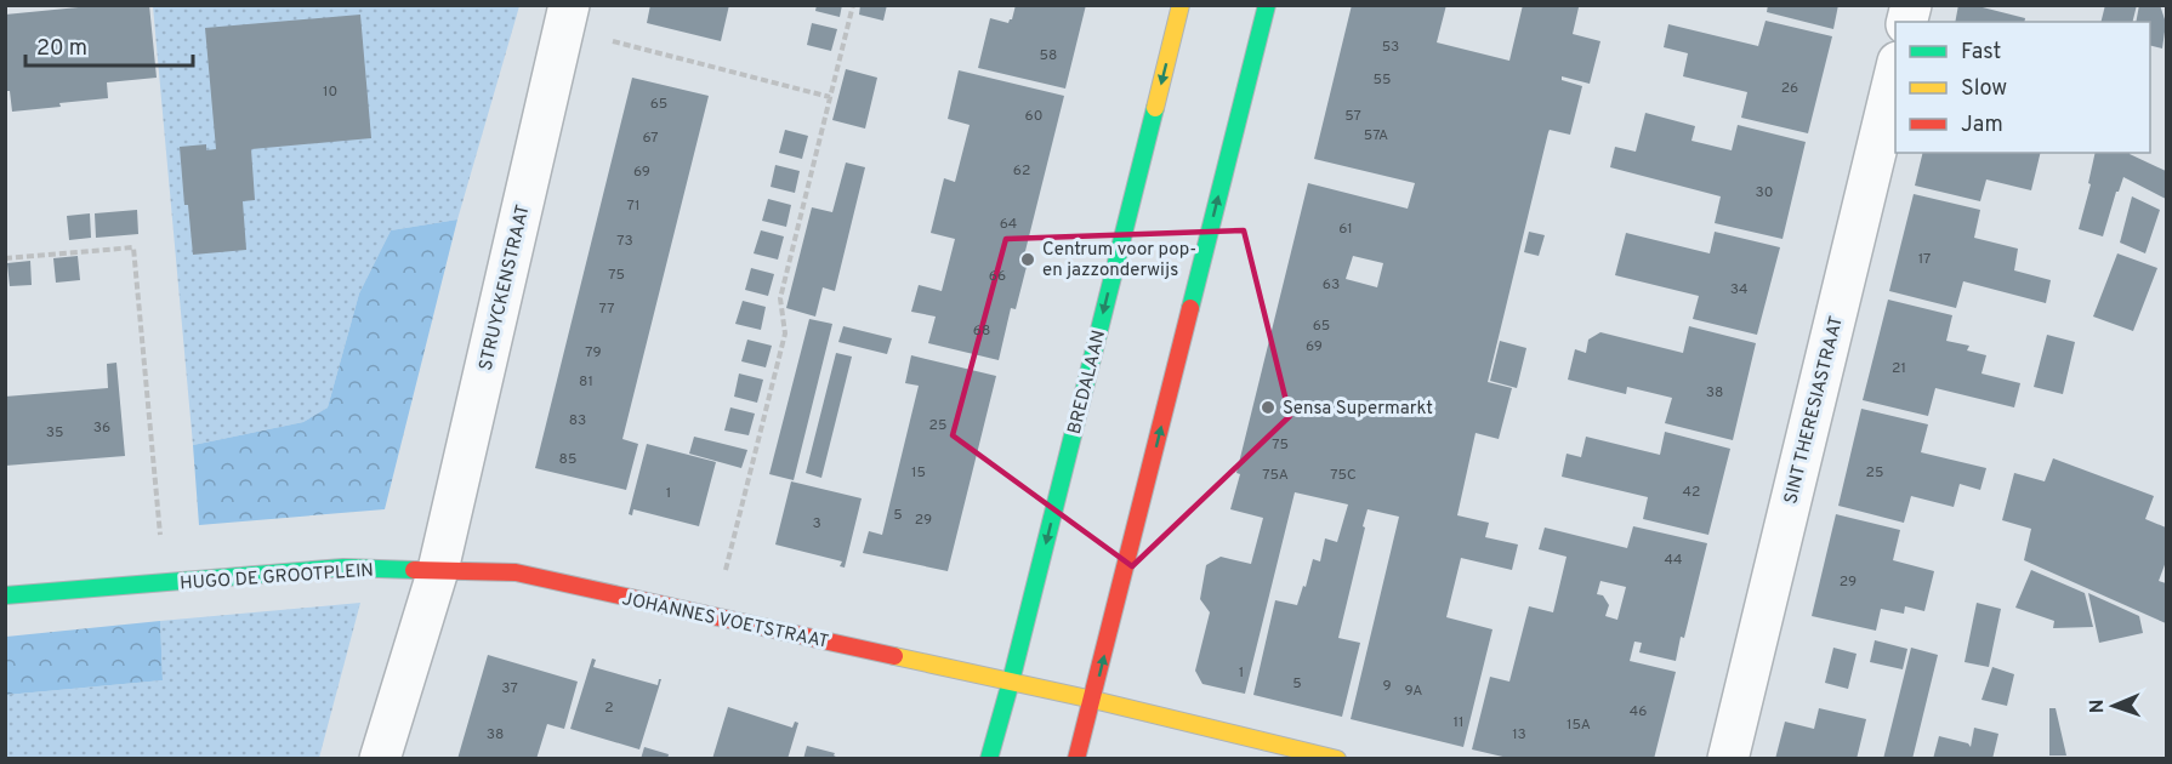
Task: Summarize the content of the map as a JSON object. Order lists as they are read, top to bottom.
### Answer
{
  "streets": {
    "street": [
      "STRUYCKENSTRAAT",
      "BREDALAAN",
      "SINT THERESIASTRAAT",
      "HUGO DE GROOTPLEIN",
      "JOHANNES VOETSTRAAT"
    ]
  },
  "crossings": [
    ["STRUYCKENSTRAAT", "HUGO DE GROOTPLEIN"],
    ["STRUYCKENSTRAAT", "JOHANNES VOETSTRAAT"],
    ["BREDALAAN", "JOHANNES VOETSTRAAT"],
    ["HUGO DE GROOTPLEIN", "JOHANNES VOETSTRAAT"]
  ],
  "places": ["Centrum voor pop- en jazzonderwijs", "Sensa Supermarkt"],
  "house_numbers": [
    "53",
    "58",
    "55",
    "26",
    "10",
    "65",
    "60",
    "57",
    "57A",
    "67",
    "62",
    "69",
    "30",
    "71",
    "64",
    "61",
    "73",
    "17",
    "75",
    "66",
    "63",
    "34",
    "77",
    "65",
    "68",
    "69",
    "79",
    "21",
    "81",
    "38",
    "83",
    "25",
    "36",
    "35",
    "75",
    "85",
    "15",
    "25",
    "75A",
    "75C",
    "42",
    "1",
    "5",
    "29",
    "3",
    "44",
    "29",
    "1",
    "5",
    "9",
    "37",
    "9A",
    "2",
    "46",
    "11",
    "15A",
    "38",
    "13"
  ],
  "legend": ["Fast", "Slow", "Jam"],
  "scale_bar": "20 m",
  "north": "left"
}
